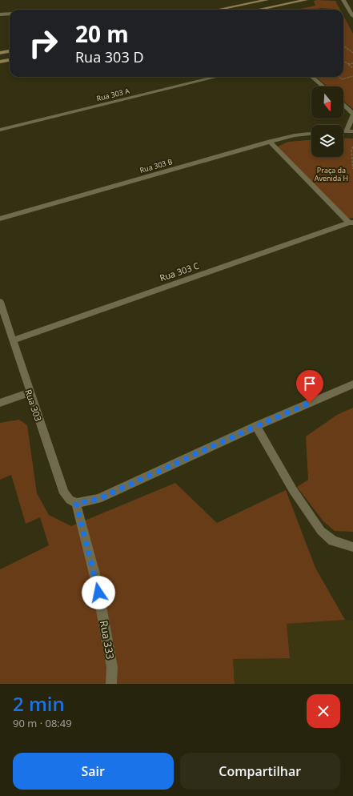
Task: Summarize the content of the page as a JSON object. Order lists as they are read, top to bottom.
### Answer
{
  "streets": {
    "street": [
      "Rua 303 A",
      "Rua 303 B",
      "Rua 303 C",
      "Rua 303",
      "Rua 333"
    ]
  },
  "crossings": [
    ["Rua 303 C", "Rua 303"],
    ["Rua 303", "Rua 333"]
  ],
  "parks": ["Praça da Avenida H"],
  "north": "bottom",
  "page": {
    "turn": ["20 m", "Rua 303 D"],
    "heading": ["2 min", "90 m · 08:49"],
    "buttons": ["Sair", "Compartilhar"]
  }
}
